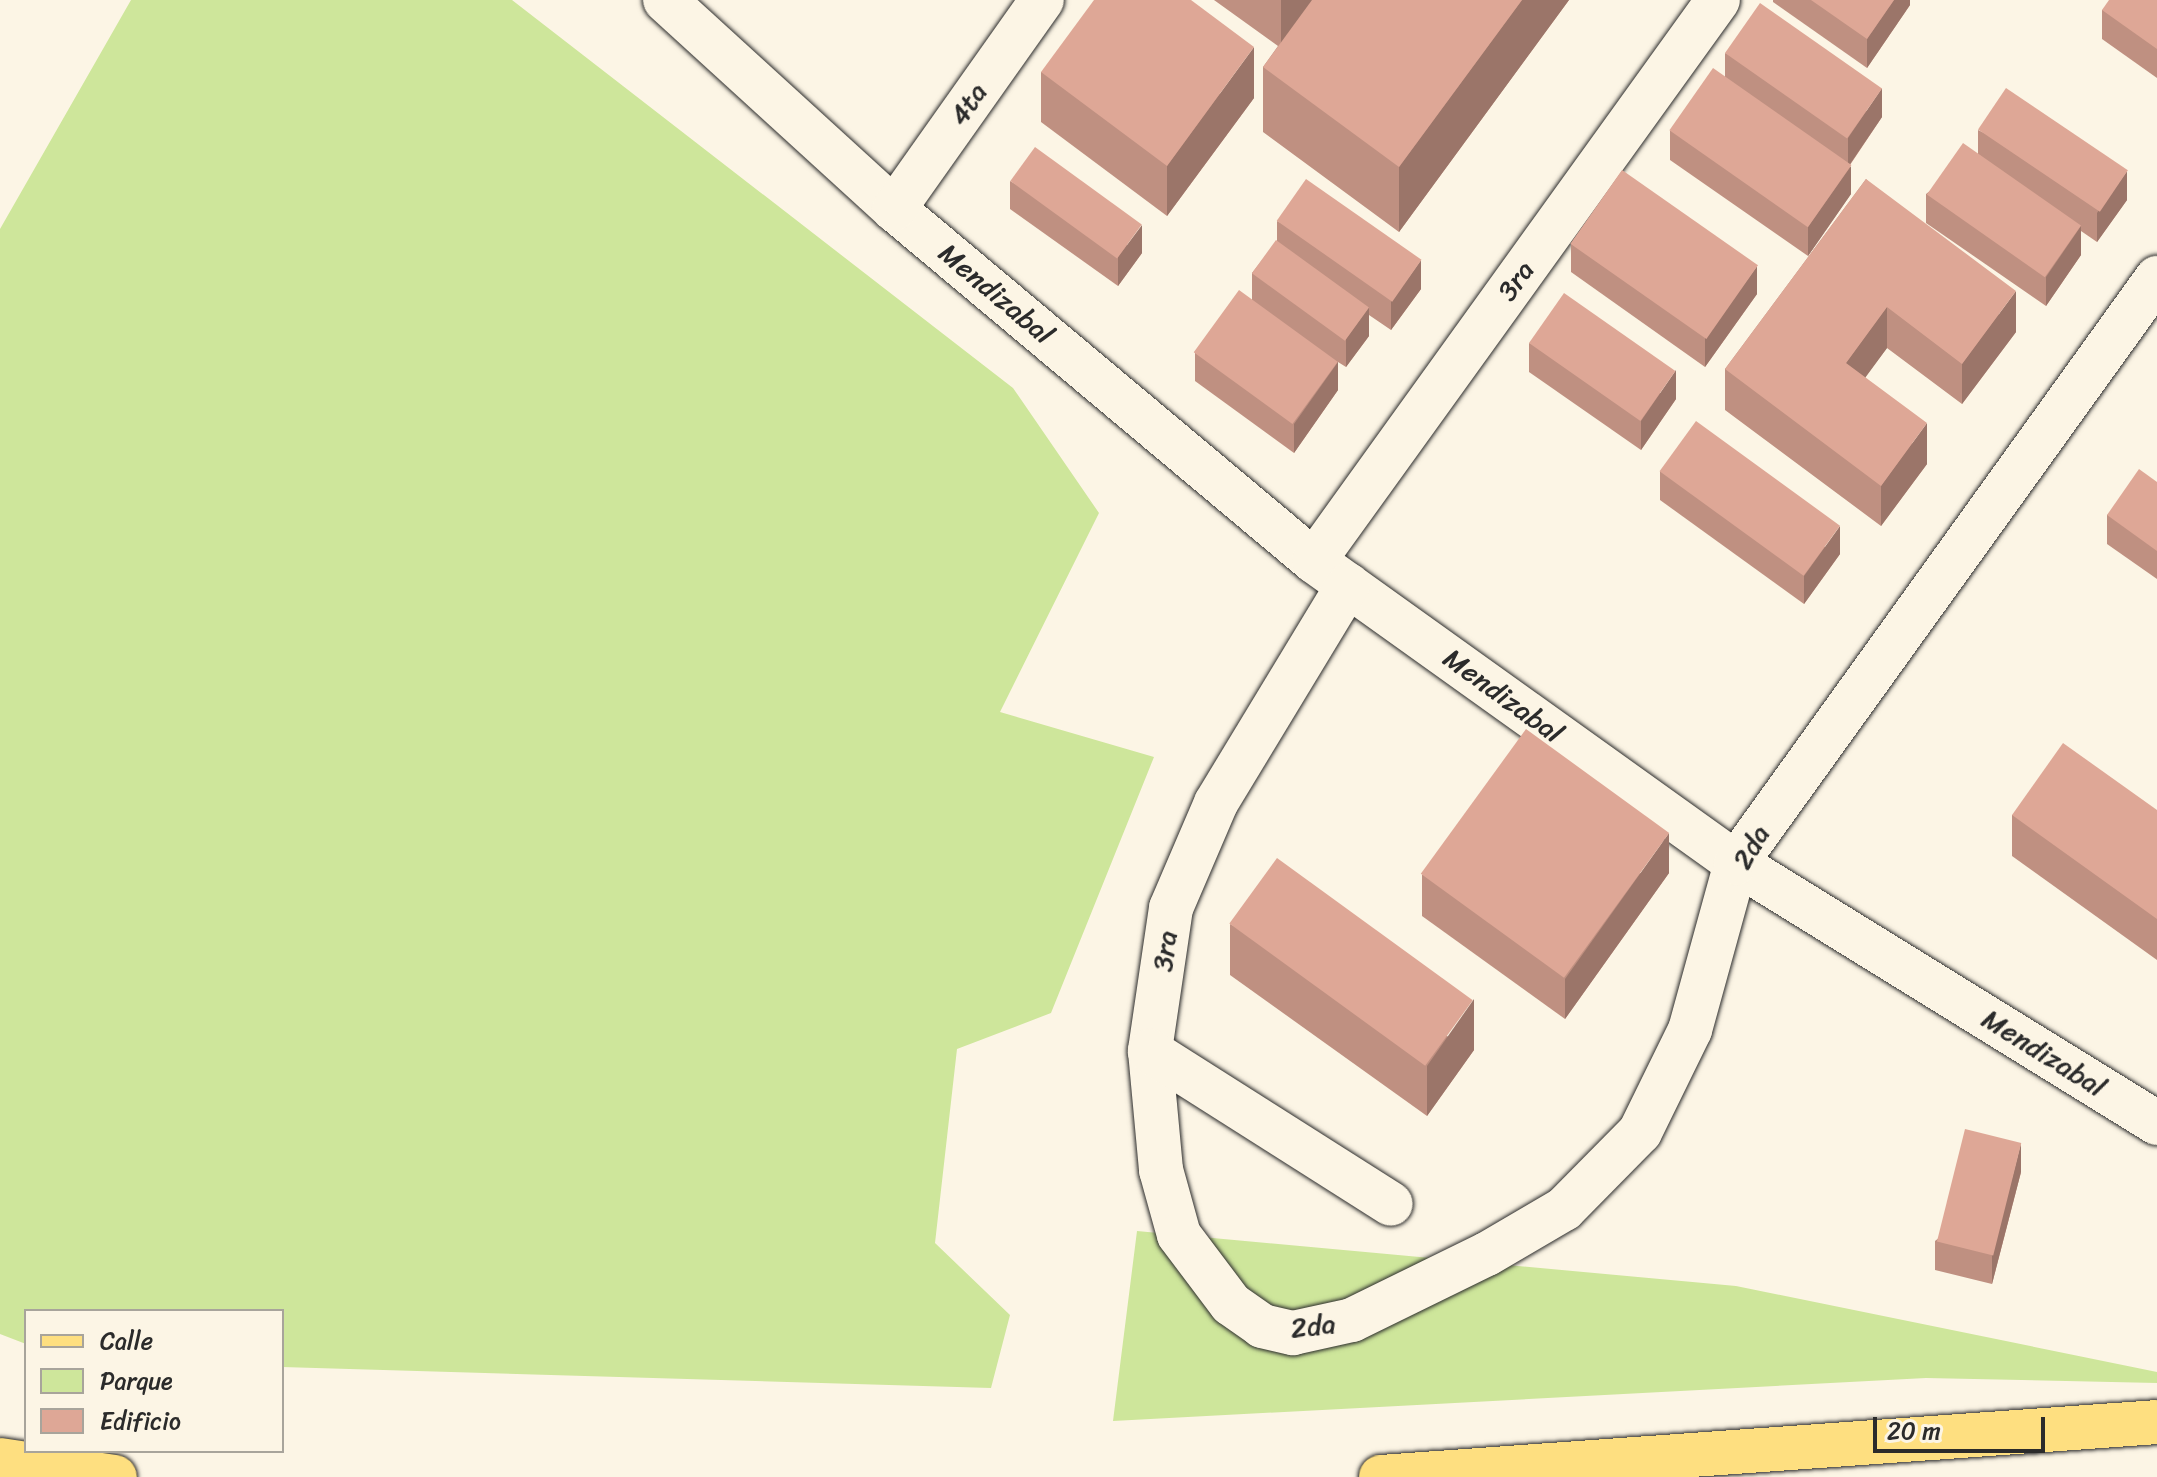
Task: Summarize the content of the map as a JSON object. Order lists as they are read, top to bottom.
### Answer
{
  "streets": {
    "street": [
      "4ta",
      "3ra",
      "Mendizabal",
      "2da"
    ]
  },
  "crossings": [
    ["4ta", "Mendizabal"],
    ["3ra", "Mendizabal"],
    ["3ra", "2da"],
    ["Mendizabal", "2da"]
  ],
  "legend": ["Calle", "Parque", "Edificio"],
  "scale_bar": "20 m"
}
